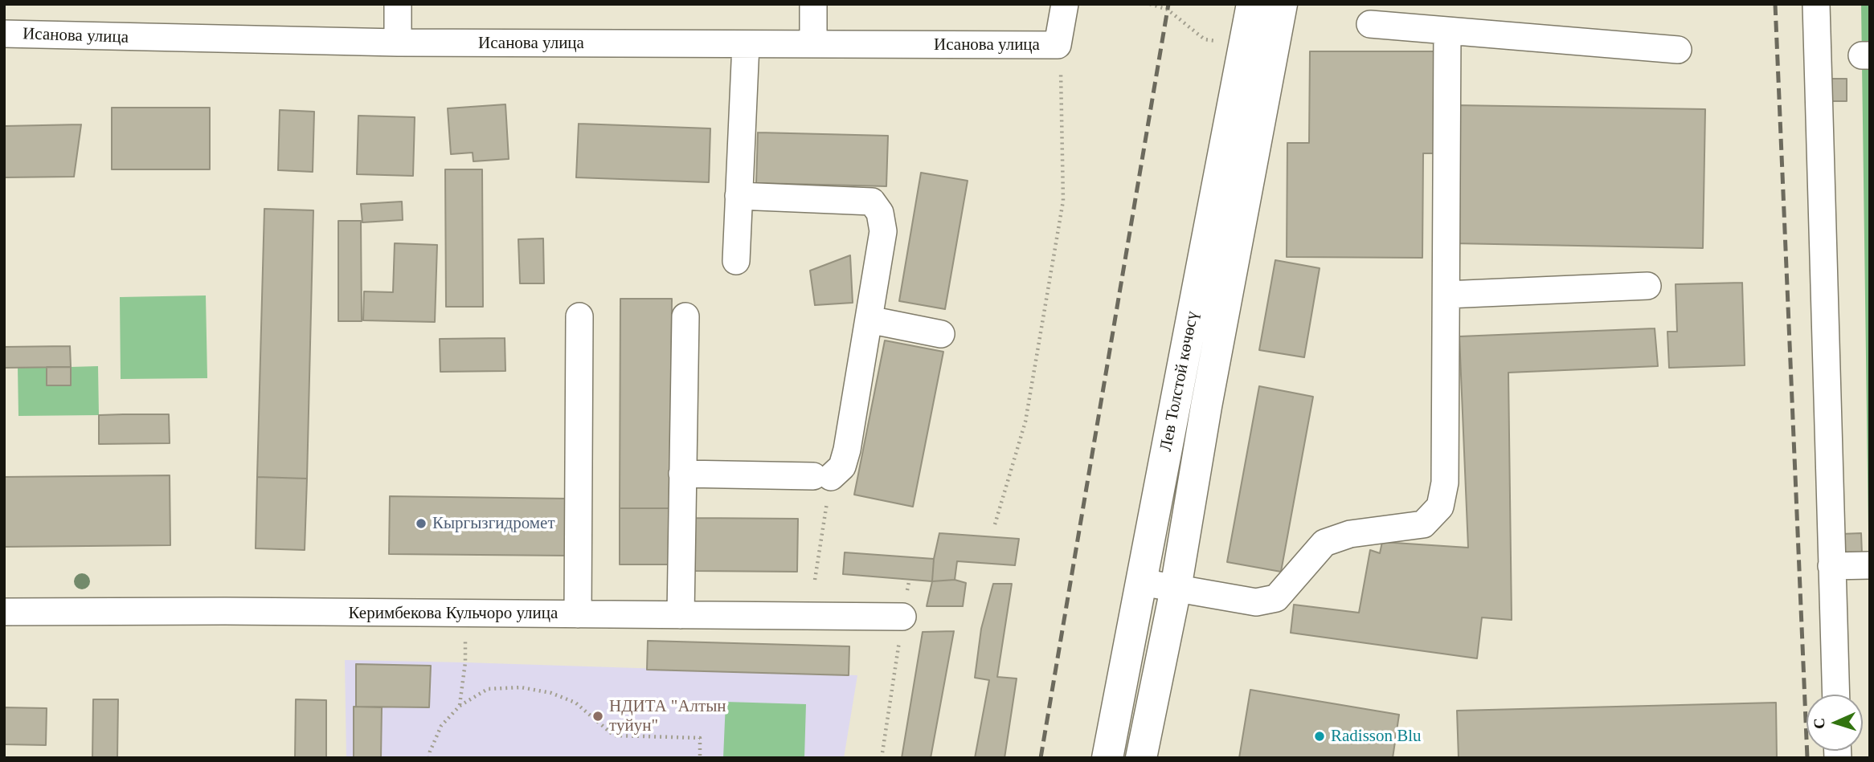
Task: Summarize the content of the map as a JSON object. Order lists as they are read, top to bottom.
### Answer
{
  "streets": {
    "main road": ["Лев Толстой көчөсү"],
    "street": ["Исанова улица", "Керимбекова Кульчоро улица"]
  },
  "places": ["Кыргызгидромет", "НДИТА \"Алтын туйун\"", "Radisson Blu"],
  "north": "left"
}
